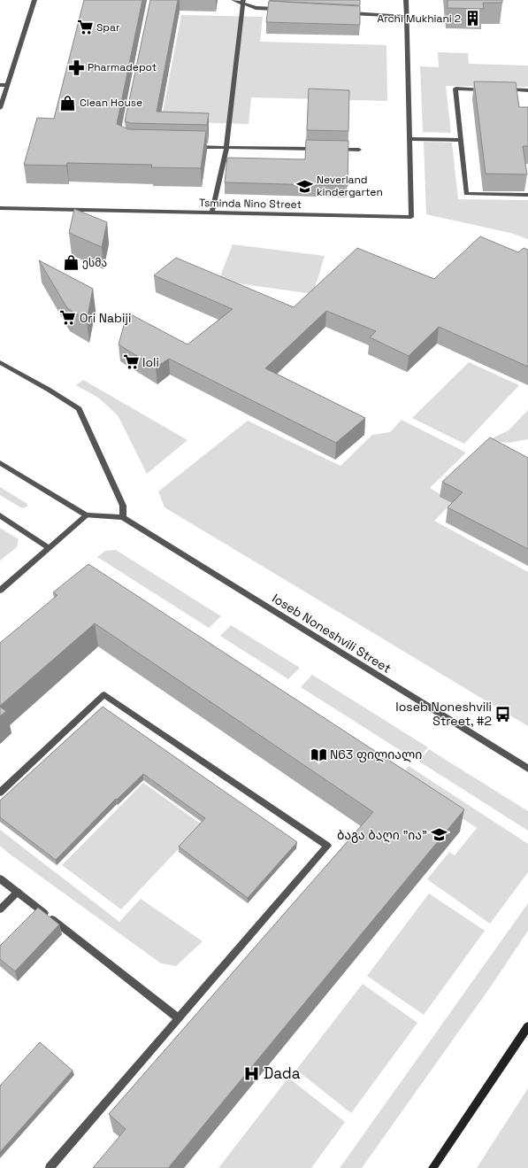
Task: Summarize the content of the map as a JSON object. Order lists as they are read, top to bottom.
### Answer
{
  "streets": {
    "street": ["Tsminda Nino Street", "Ioseb Noneshvili Street"]
  },
  "places": {
    "building": ["Archi Mukhiani 2"],
    "supermarket": ["Spar", "Ori Nabiji", "Ioli"],
    "pharmacy": ["Pharmadepot"],
    "shop": ["Clean House", "ესმა"],
    "school or university": ["Neverland kindergarten", "ბაგა ბაღი \"ია\""],
    "bus stop": ["Ioseb Noneshvili Street, #2"],
    "library": ["N63 ფილიალი"],
    "hospital": ["Dada"]
  }
}
